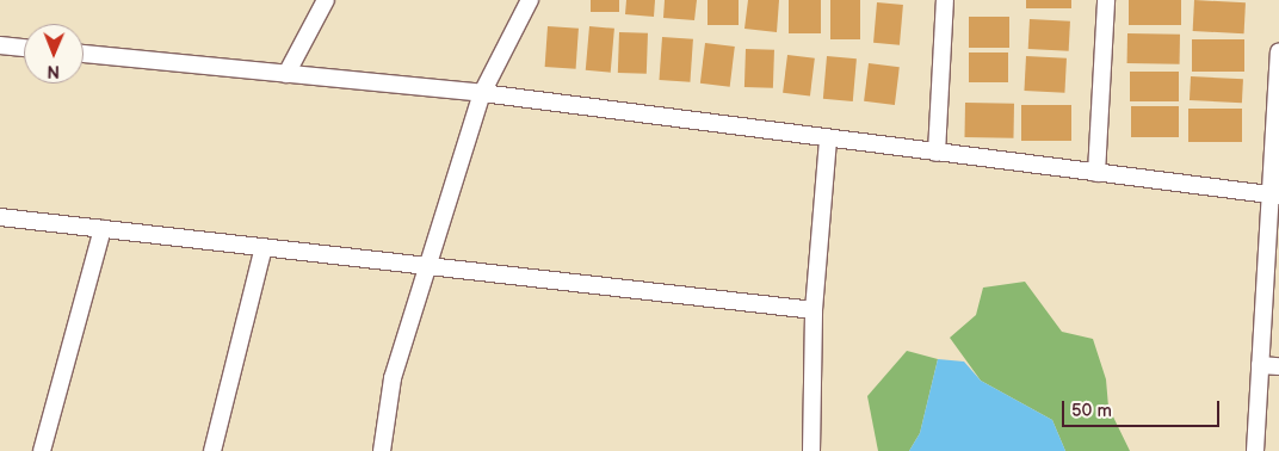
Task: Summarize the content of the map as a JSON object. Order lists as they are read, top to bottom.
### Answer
{
  "scale_bar": "50 m",
  "north": "bottom"
}
